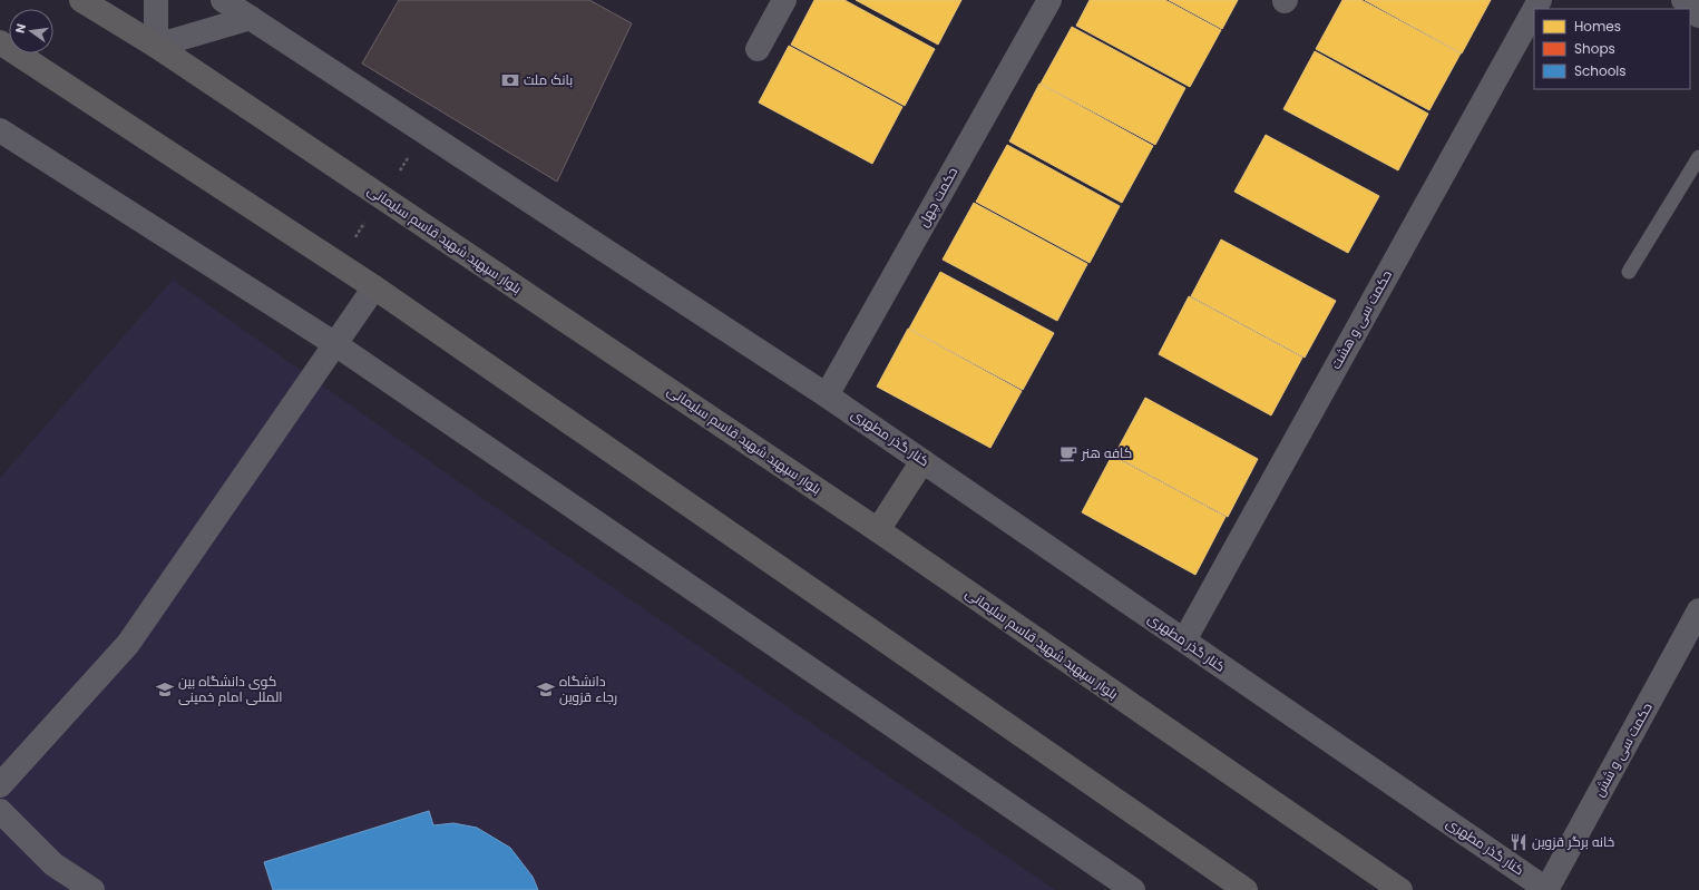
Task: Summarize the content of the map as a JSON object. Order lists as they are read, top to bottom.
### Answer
{
  "streets": {
    "main road": ["بلوار سپهبد شهید قاسم سلیمانی"],
    "street": [
      "حکمت چهل",
      "حکمت سی و هشت",
      "کنار گذر مطهری",
      "حکمت سی و شش"
    ]
  },
  "crossings": [
    ["حکمت چهل", "کنار گذر مطهری"],
    ["حکمت سی و هشت", "کنار گذر مطهری"],
    ["کنار گذر مطهری", "حکمت سی و شش"]
  ],
  "places": {
    "bank": ["بانک ملت"],
    "cafe": ["کافه هنر"],
    "school or university": ["کوی دانشگاه بین المللی امام خمینی", "دانشگاه رجاء قزوین"],
    "restaurant": ["خانه برگر قزوین"]
  },
  "legend": ["Homes", "Shops", "Schools"],
  "north": "left"
}
